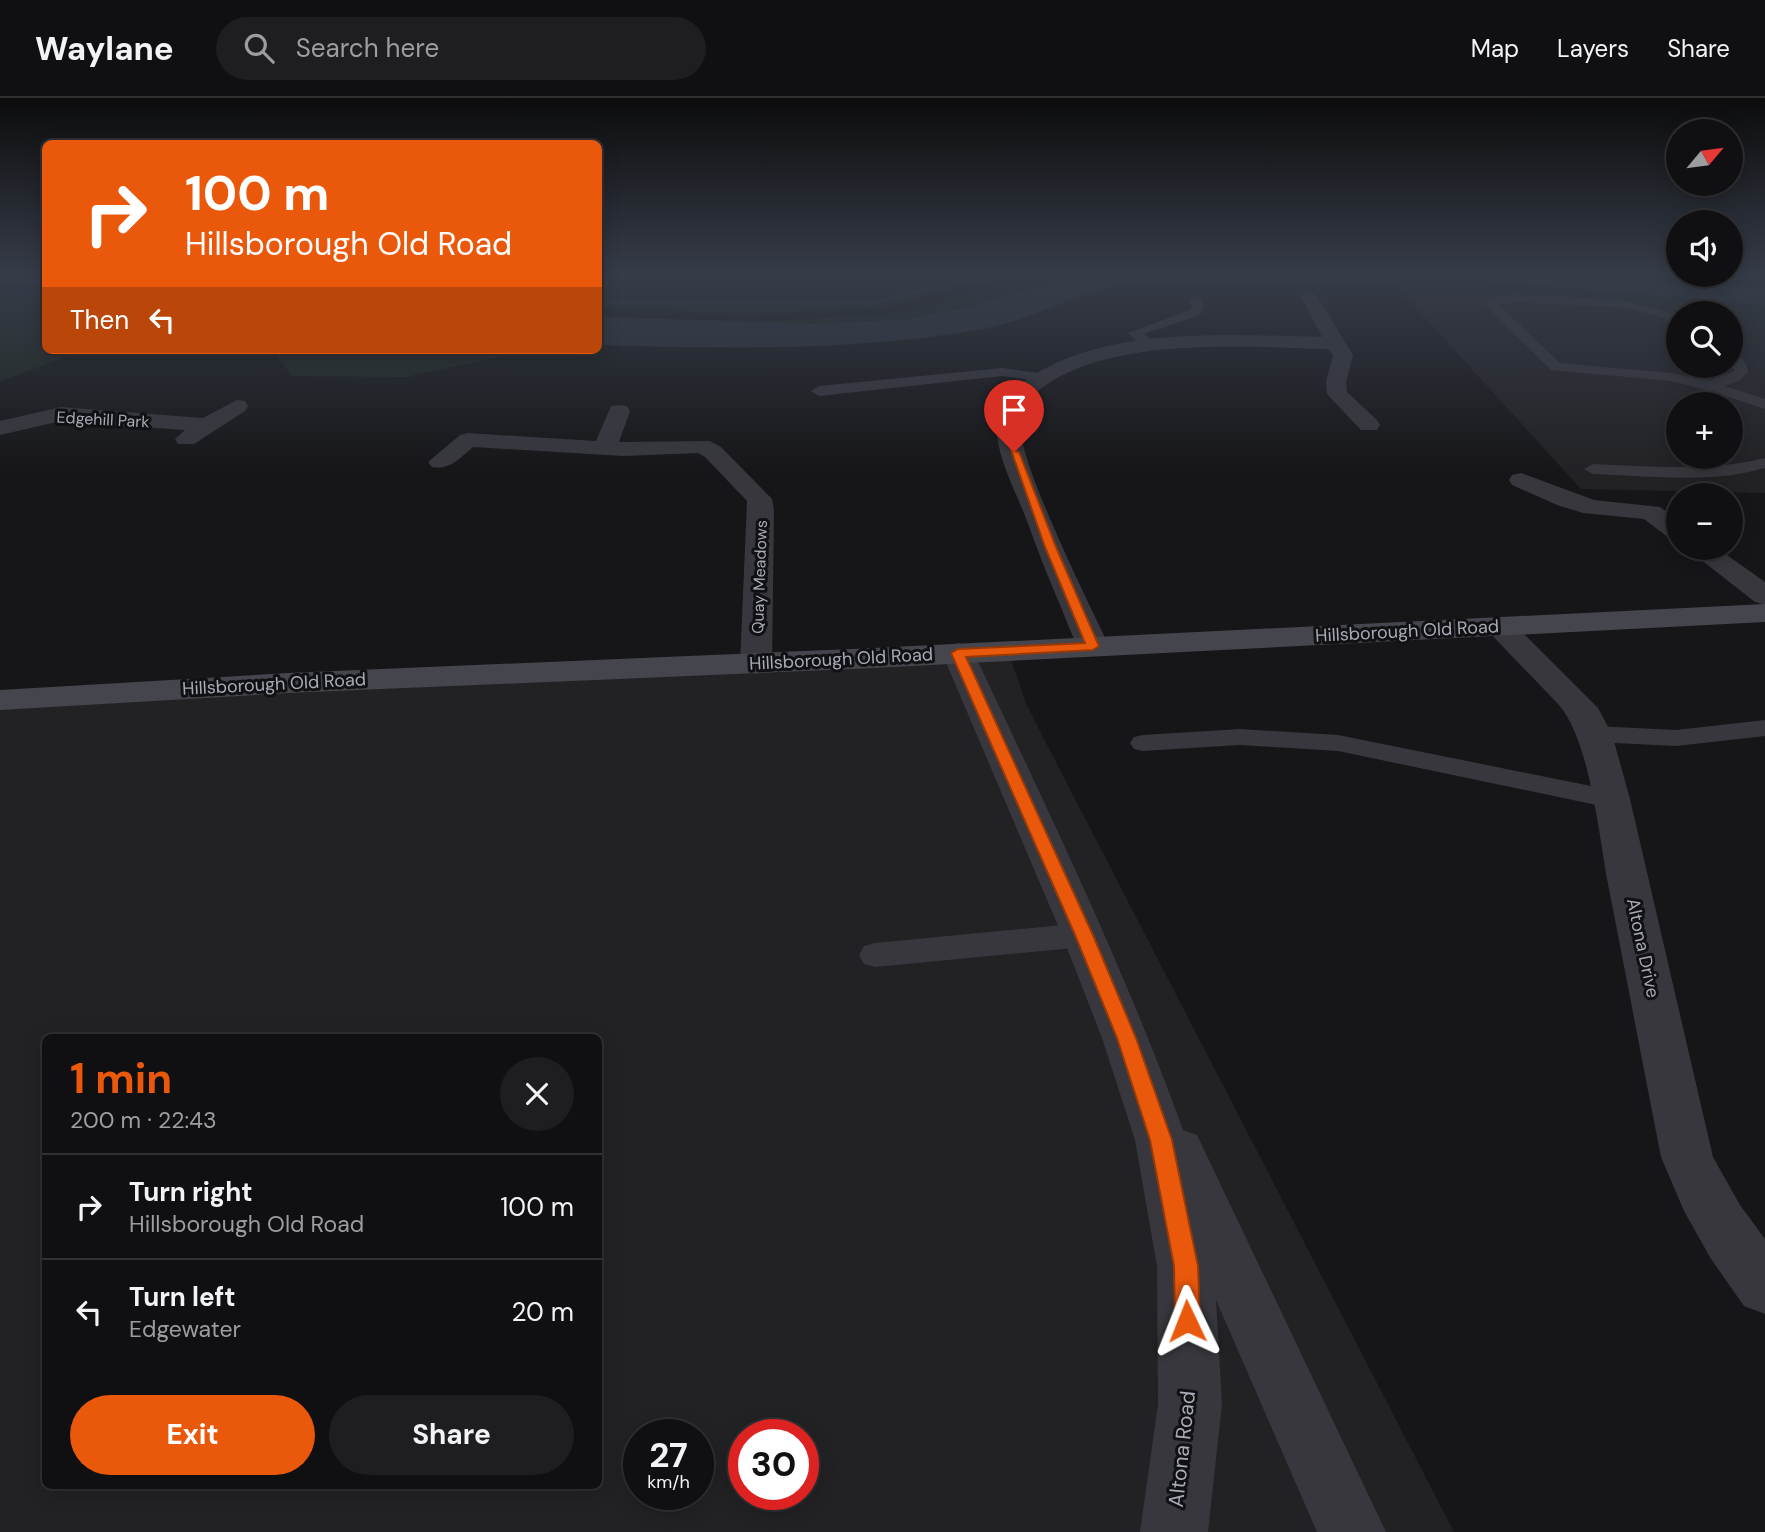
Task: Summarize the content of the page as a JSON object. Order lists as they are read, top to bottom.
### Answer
{
  "streets": {
    "street": [
      "Edgehill Park",
      "Quay Meadows",
      "Hillsborough Old Road",
      "Altona Drive",
      "Altona Road"
    ]
  },
  "crossings": [
    ["Quay Meadows", "Hillsborough Old Road"],
    ["Hillsborough Old Road", "Altona Drive"],
    ["Hillsborough Old Road", "Altona Road"]
  ],
  "north": "top right",
  "page": {
    "header": "Waylane",
    "search": "Search here",
    "nav": ["Map", "Layers", "Share"],
    "map_buttons": ["+", "−"],
    "turn": ["100 m", "Hillsborough Old Road"],
    "then": "Then",
    "heading": ["1 min", "200 m · 22:43"],
    "list": [
      {
        "name": "Turn right",
        "note": "Hillsborough Old Road",
        "value": "100 m"
      },
      {
        "name": "Turn left",
        "note": "Edgewater",
        "value": "20 m"
      }
    ],
    "buttons": ["Exit", "Share"],
    "speed": "27 km/h",
    "limit": "30"
  }
}
